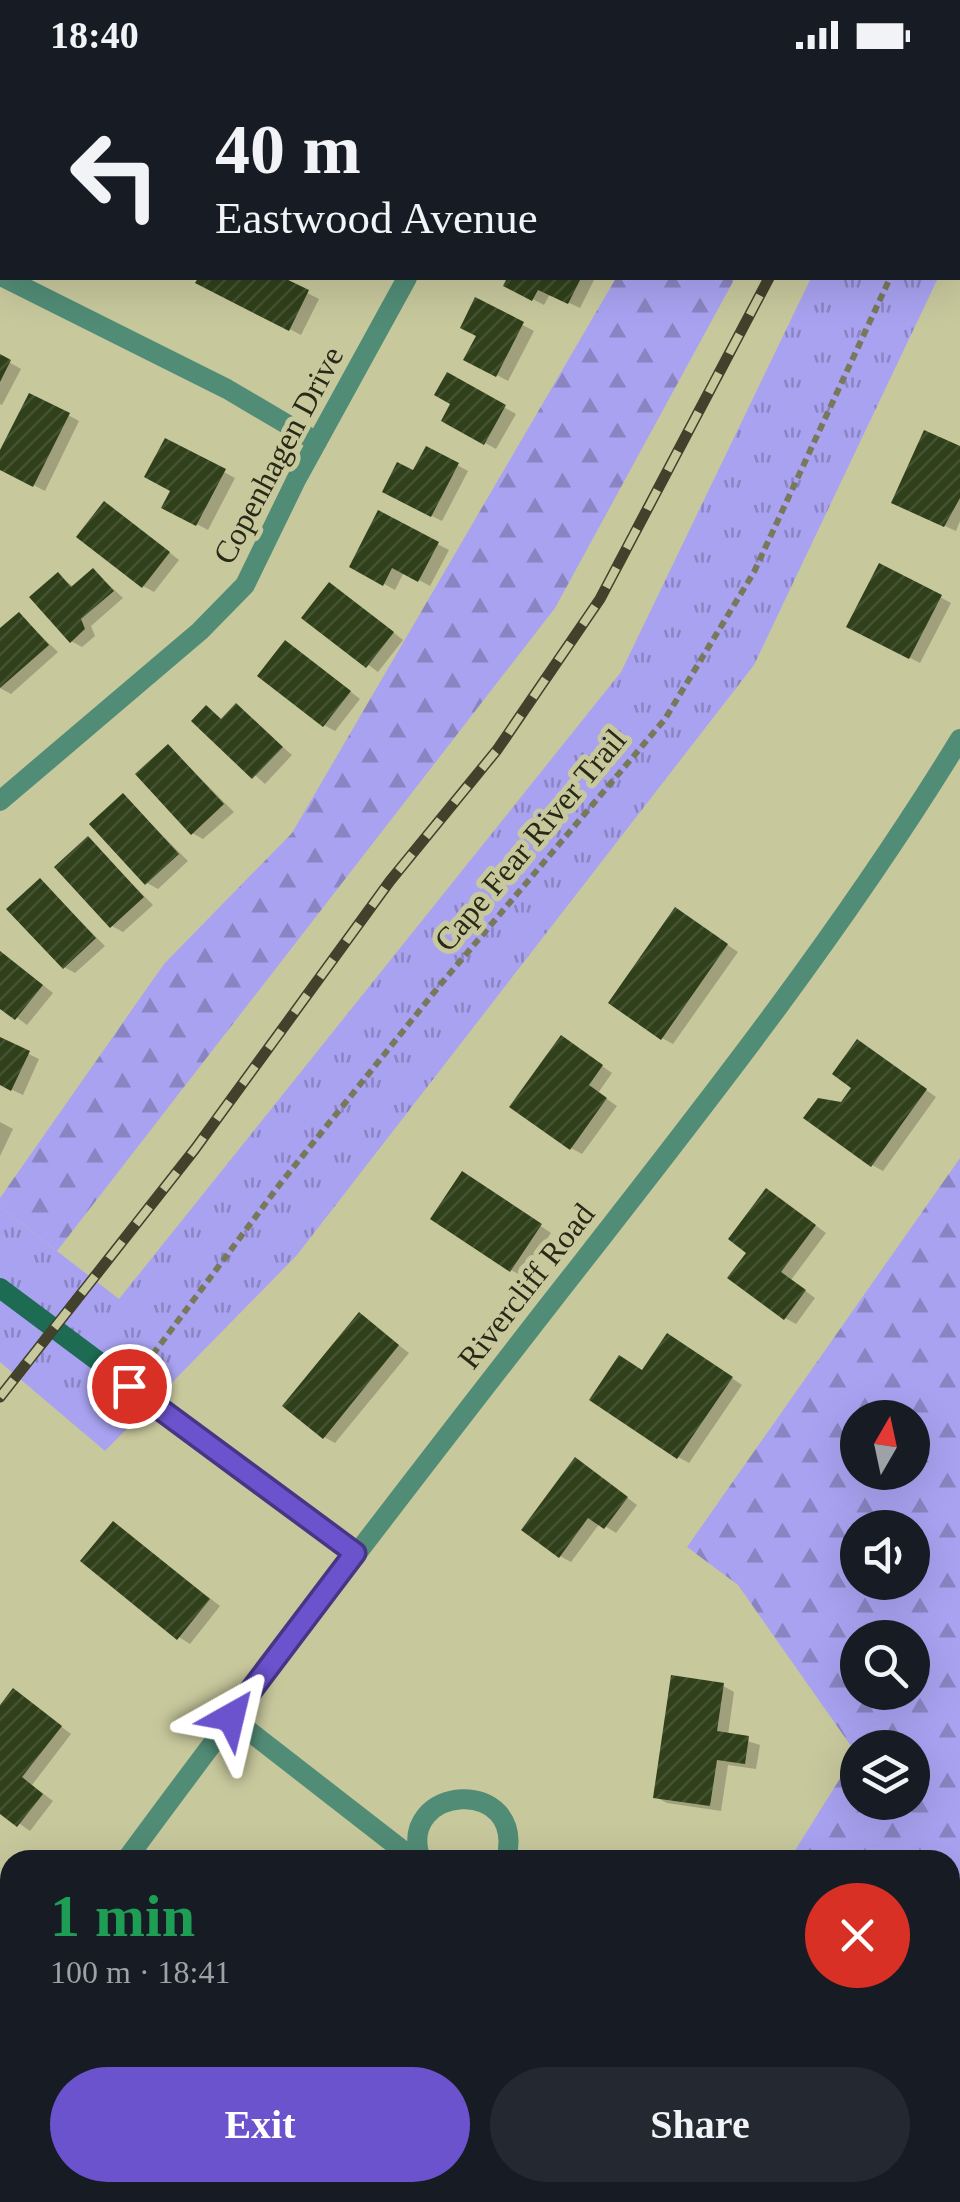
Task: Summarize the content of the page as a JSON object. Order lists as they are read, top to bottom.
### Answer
{
  "streets": {
    "street": ["Copenhagen Drive", "Rivercliff Road"],
    "path": ["Cape Fear River Trail"]
  },
  "north": "top",
  "page": {
    "status": "18:40",
    "turn": ["40 m", "Eastwood Avenue"],
    "heading": ["1 min", "100 m · 18:41"],
    "buttons": ["Exit", "Share"]
  }
}
